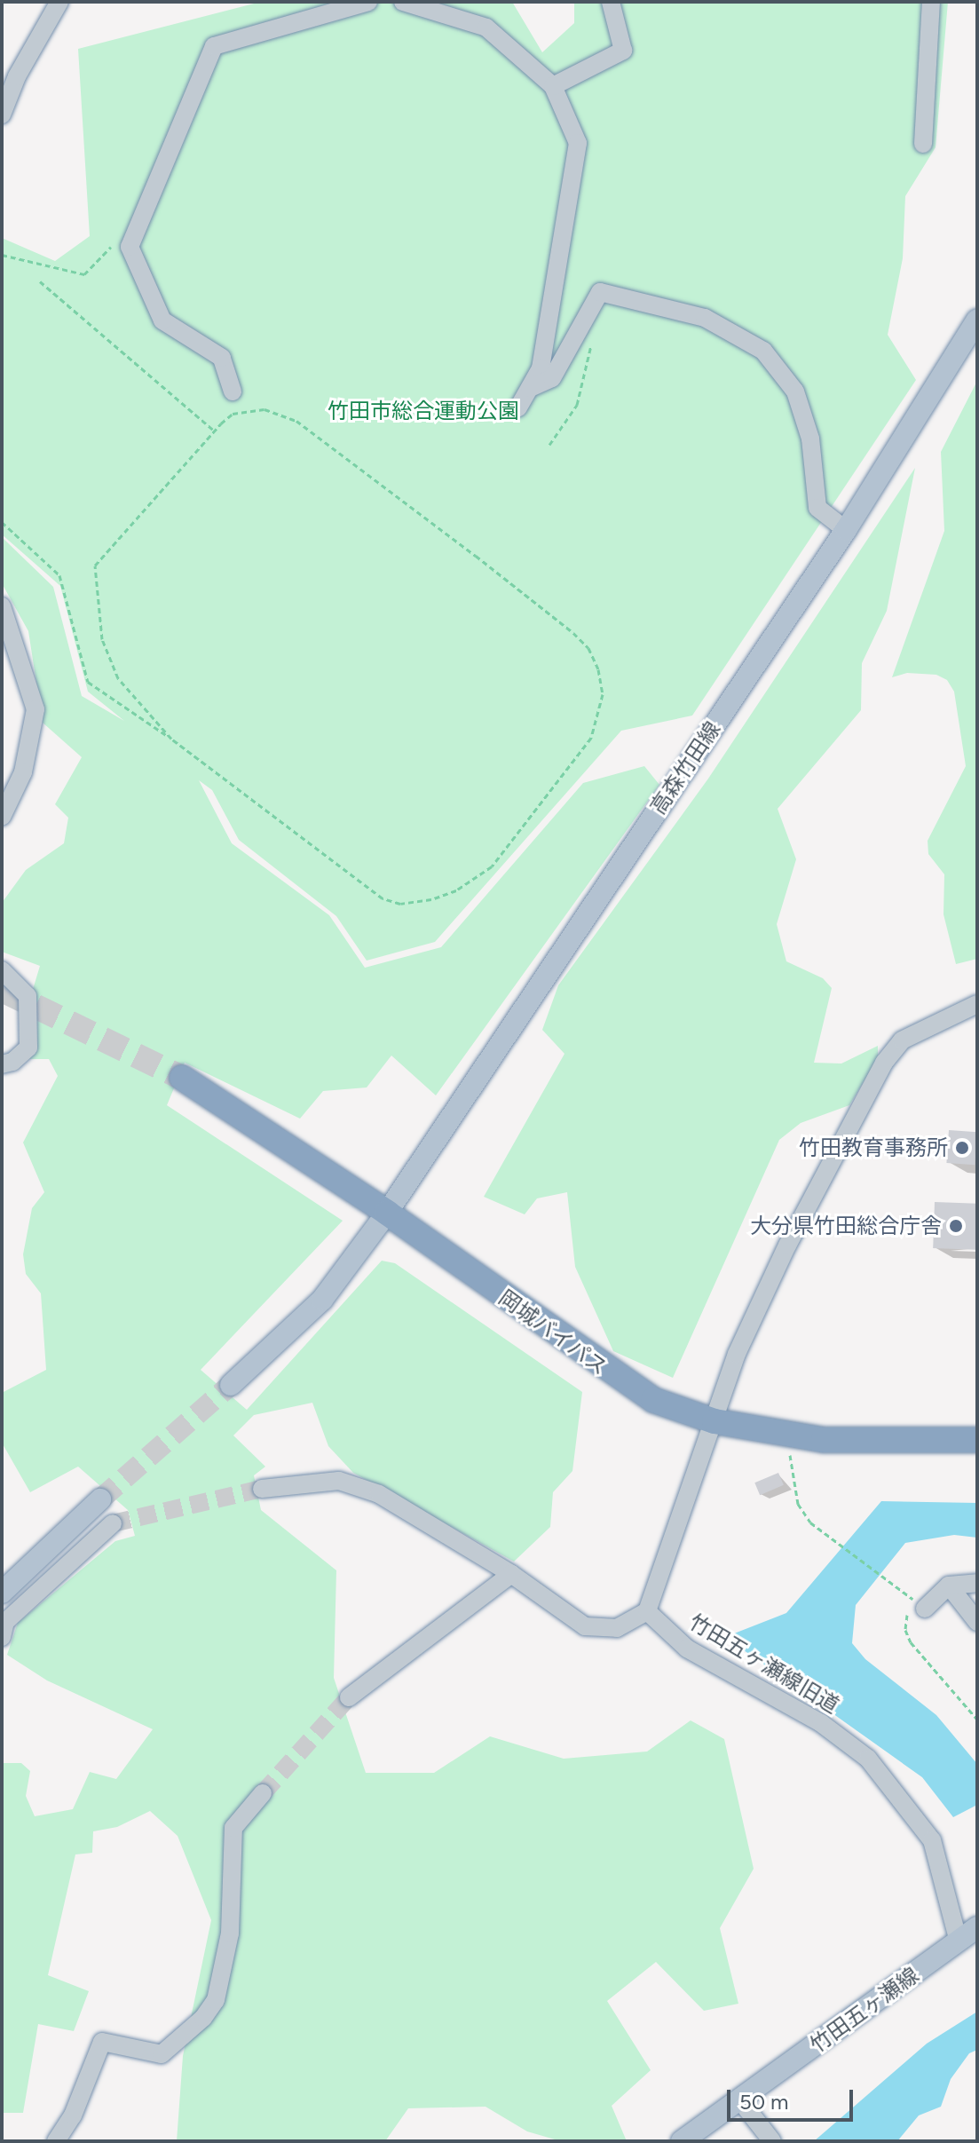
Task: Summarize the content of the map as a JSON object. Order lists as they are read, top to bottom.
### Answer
{
  "streets": {
    "highway": ["岡城バイパス"],
    "main road": ["高森竹田線", "竹田五ヶ瀬線"],
    "street": ["竹田五ヶ瀬線旧道"]
  },
  "crossings": [
    ["高森竹田線", "岡城バイパス"],
    ["竹田五ヶ瀬線旧道", "竹田五ヶ瀬線"]
  ],
  "parks": ["竹田市総合運動公園"],
  "places": ["竹田教育事務所", "大分県竹田総合庁舎"],
  "scale_bar": "50 m"
}
